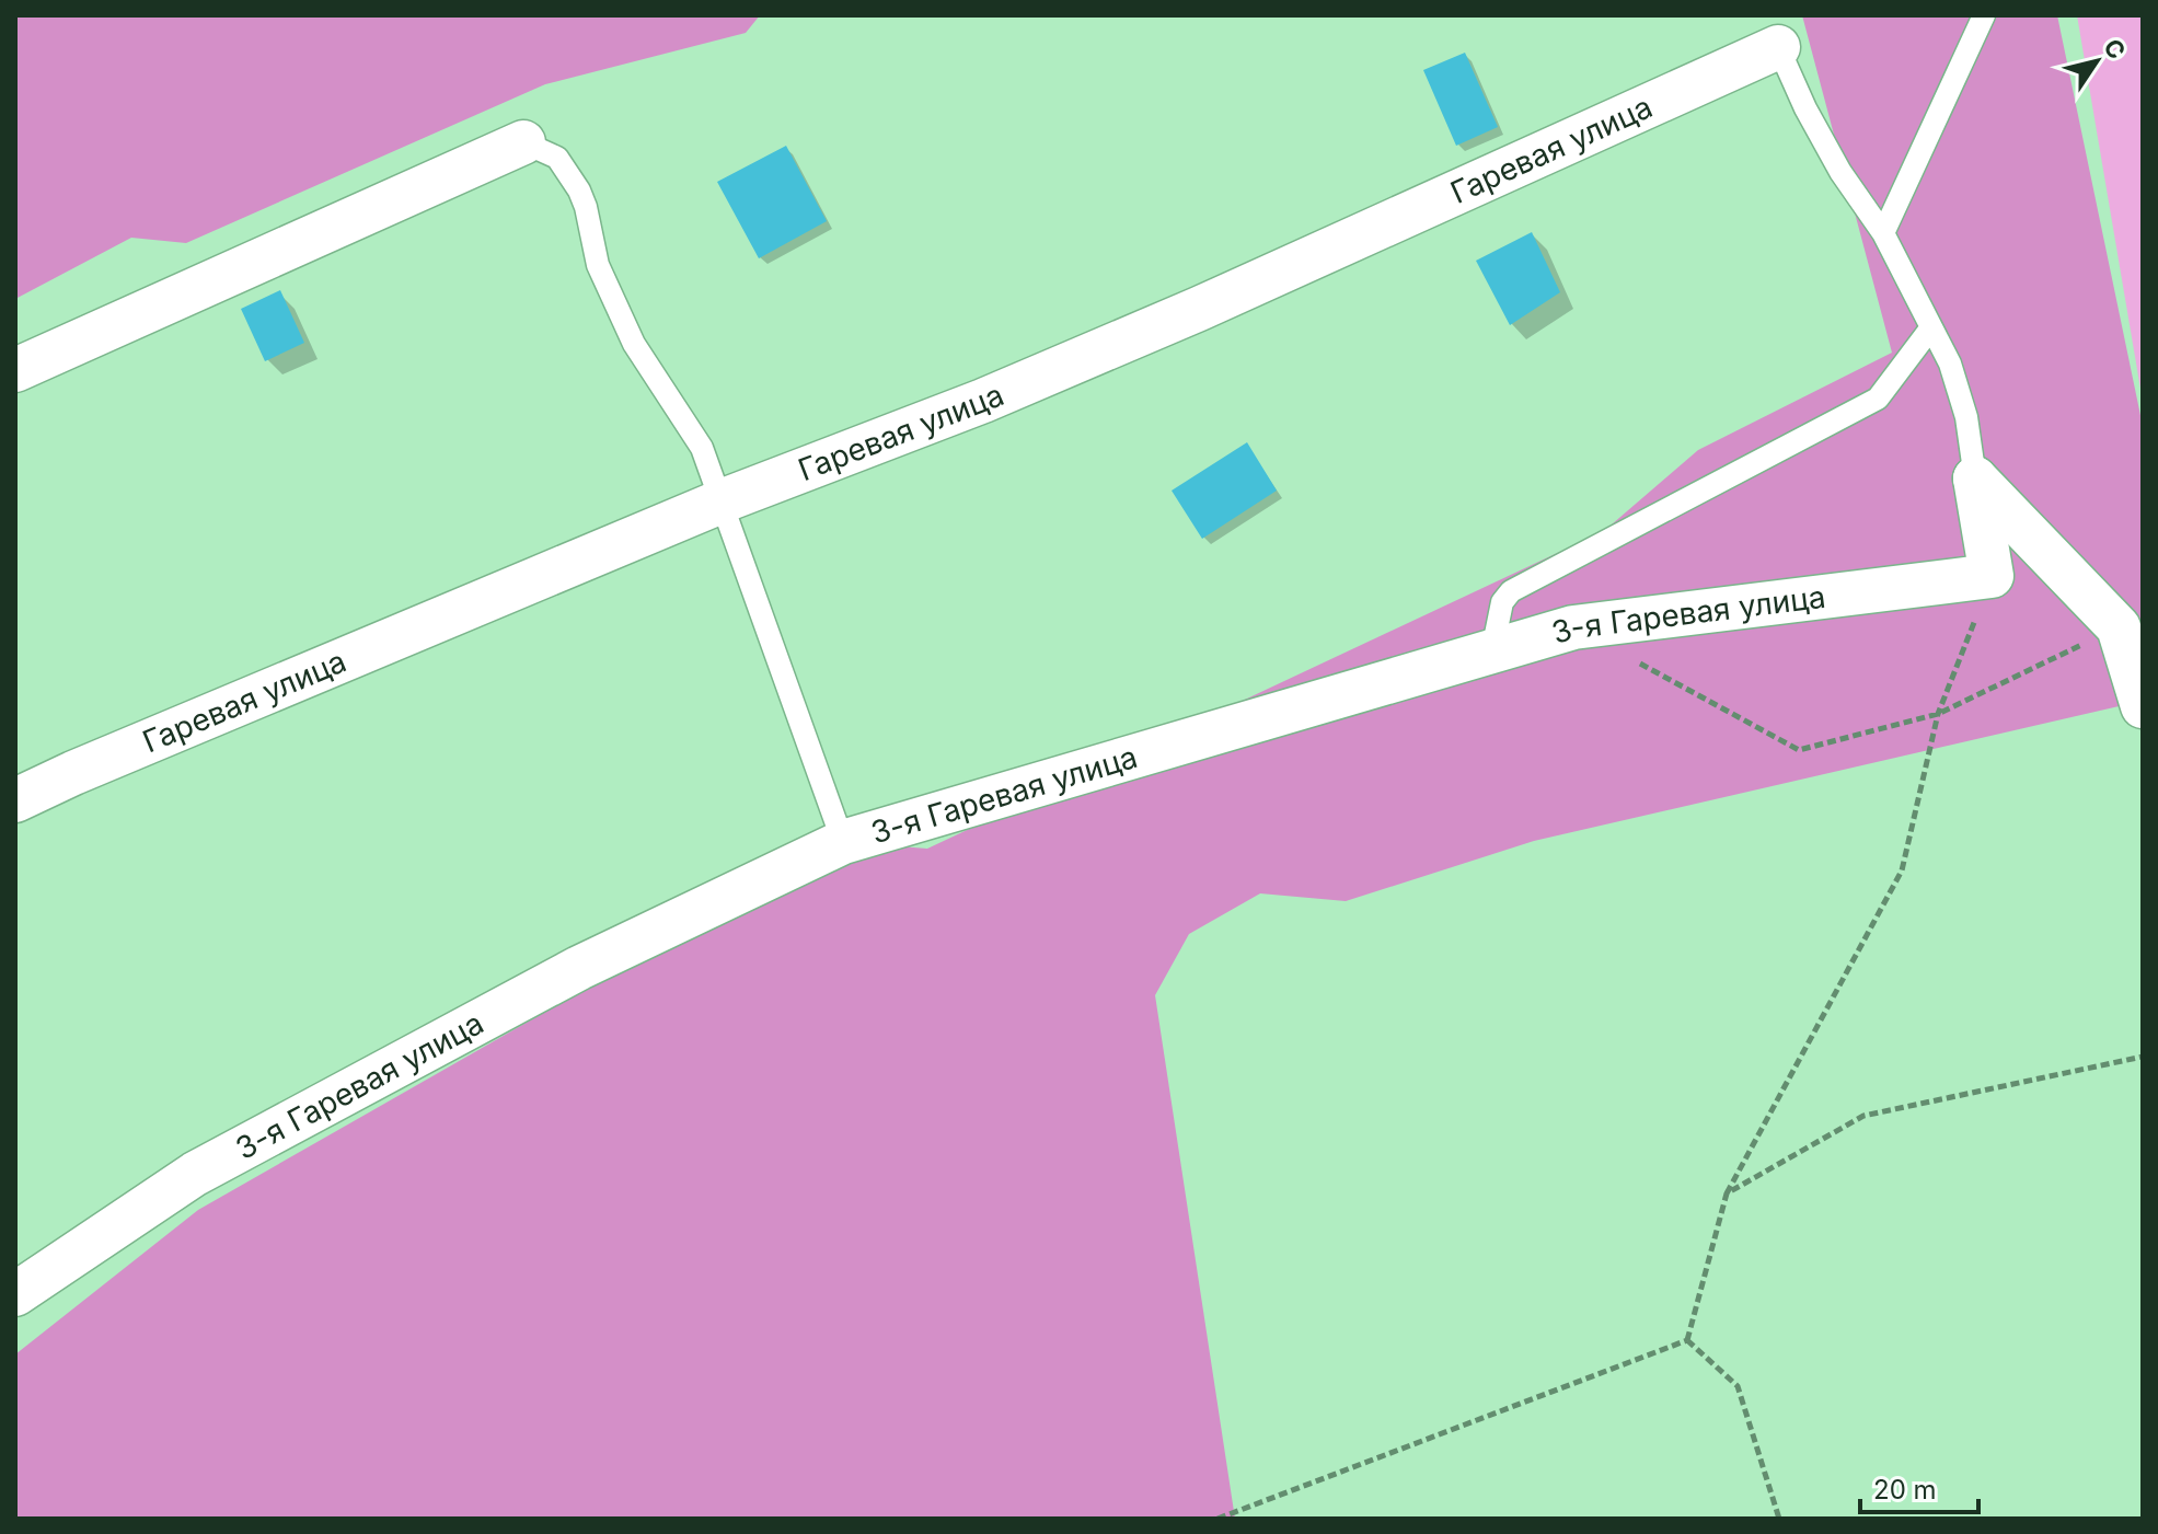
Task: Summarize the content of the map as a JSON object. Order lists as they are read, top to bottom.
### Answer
{
  "streets": {
    "street": ["Гаревая улица", "3-я Гаревая улица"]
  },
  "scale_bar": "20 m",
  "north": "top right"
}
